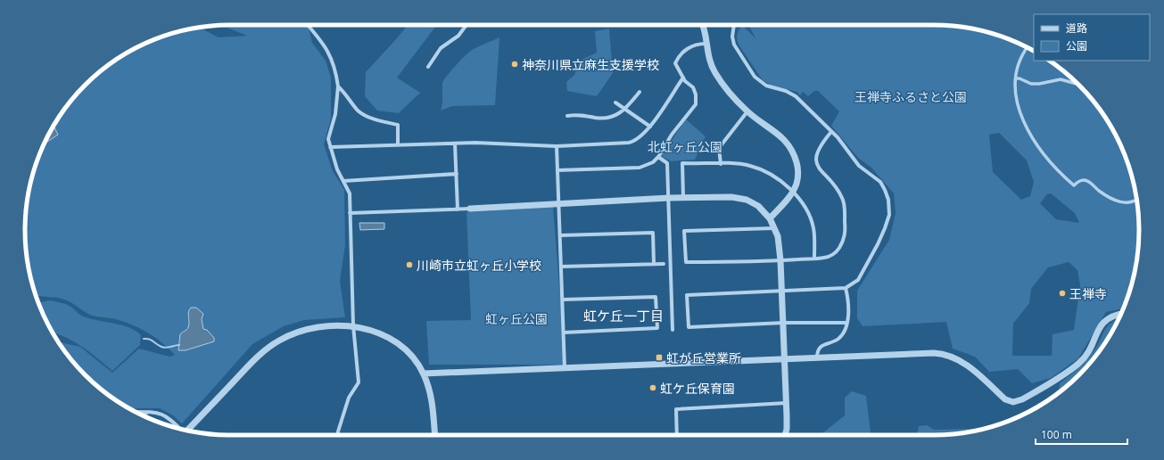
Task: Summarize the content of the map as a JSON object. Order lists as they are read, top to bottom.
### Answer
{
  "districts": ["虹ケ丘一丁目"],
  "parks": ["王禅寺ふるさと公園", "北虹ヶ丘公園", "虹ヶ丘公園"],
  "places": {
    "other": [
      "神奈川県立麻生支援学校",
      "川崎市立虹ヶ丘小学校",
      "王禅寺",
      "虹ケ丘保育園"
    ],
    "transit": ["虹が丘営業所"]
  },
  "legend": ["道路", "公園"],
  "scale_bar": "100 m"
}
